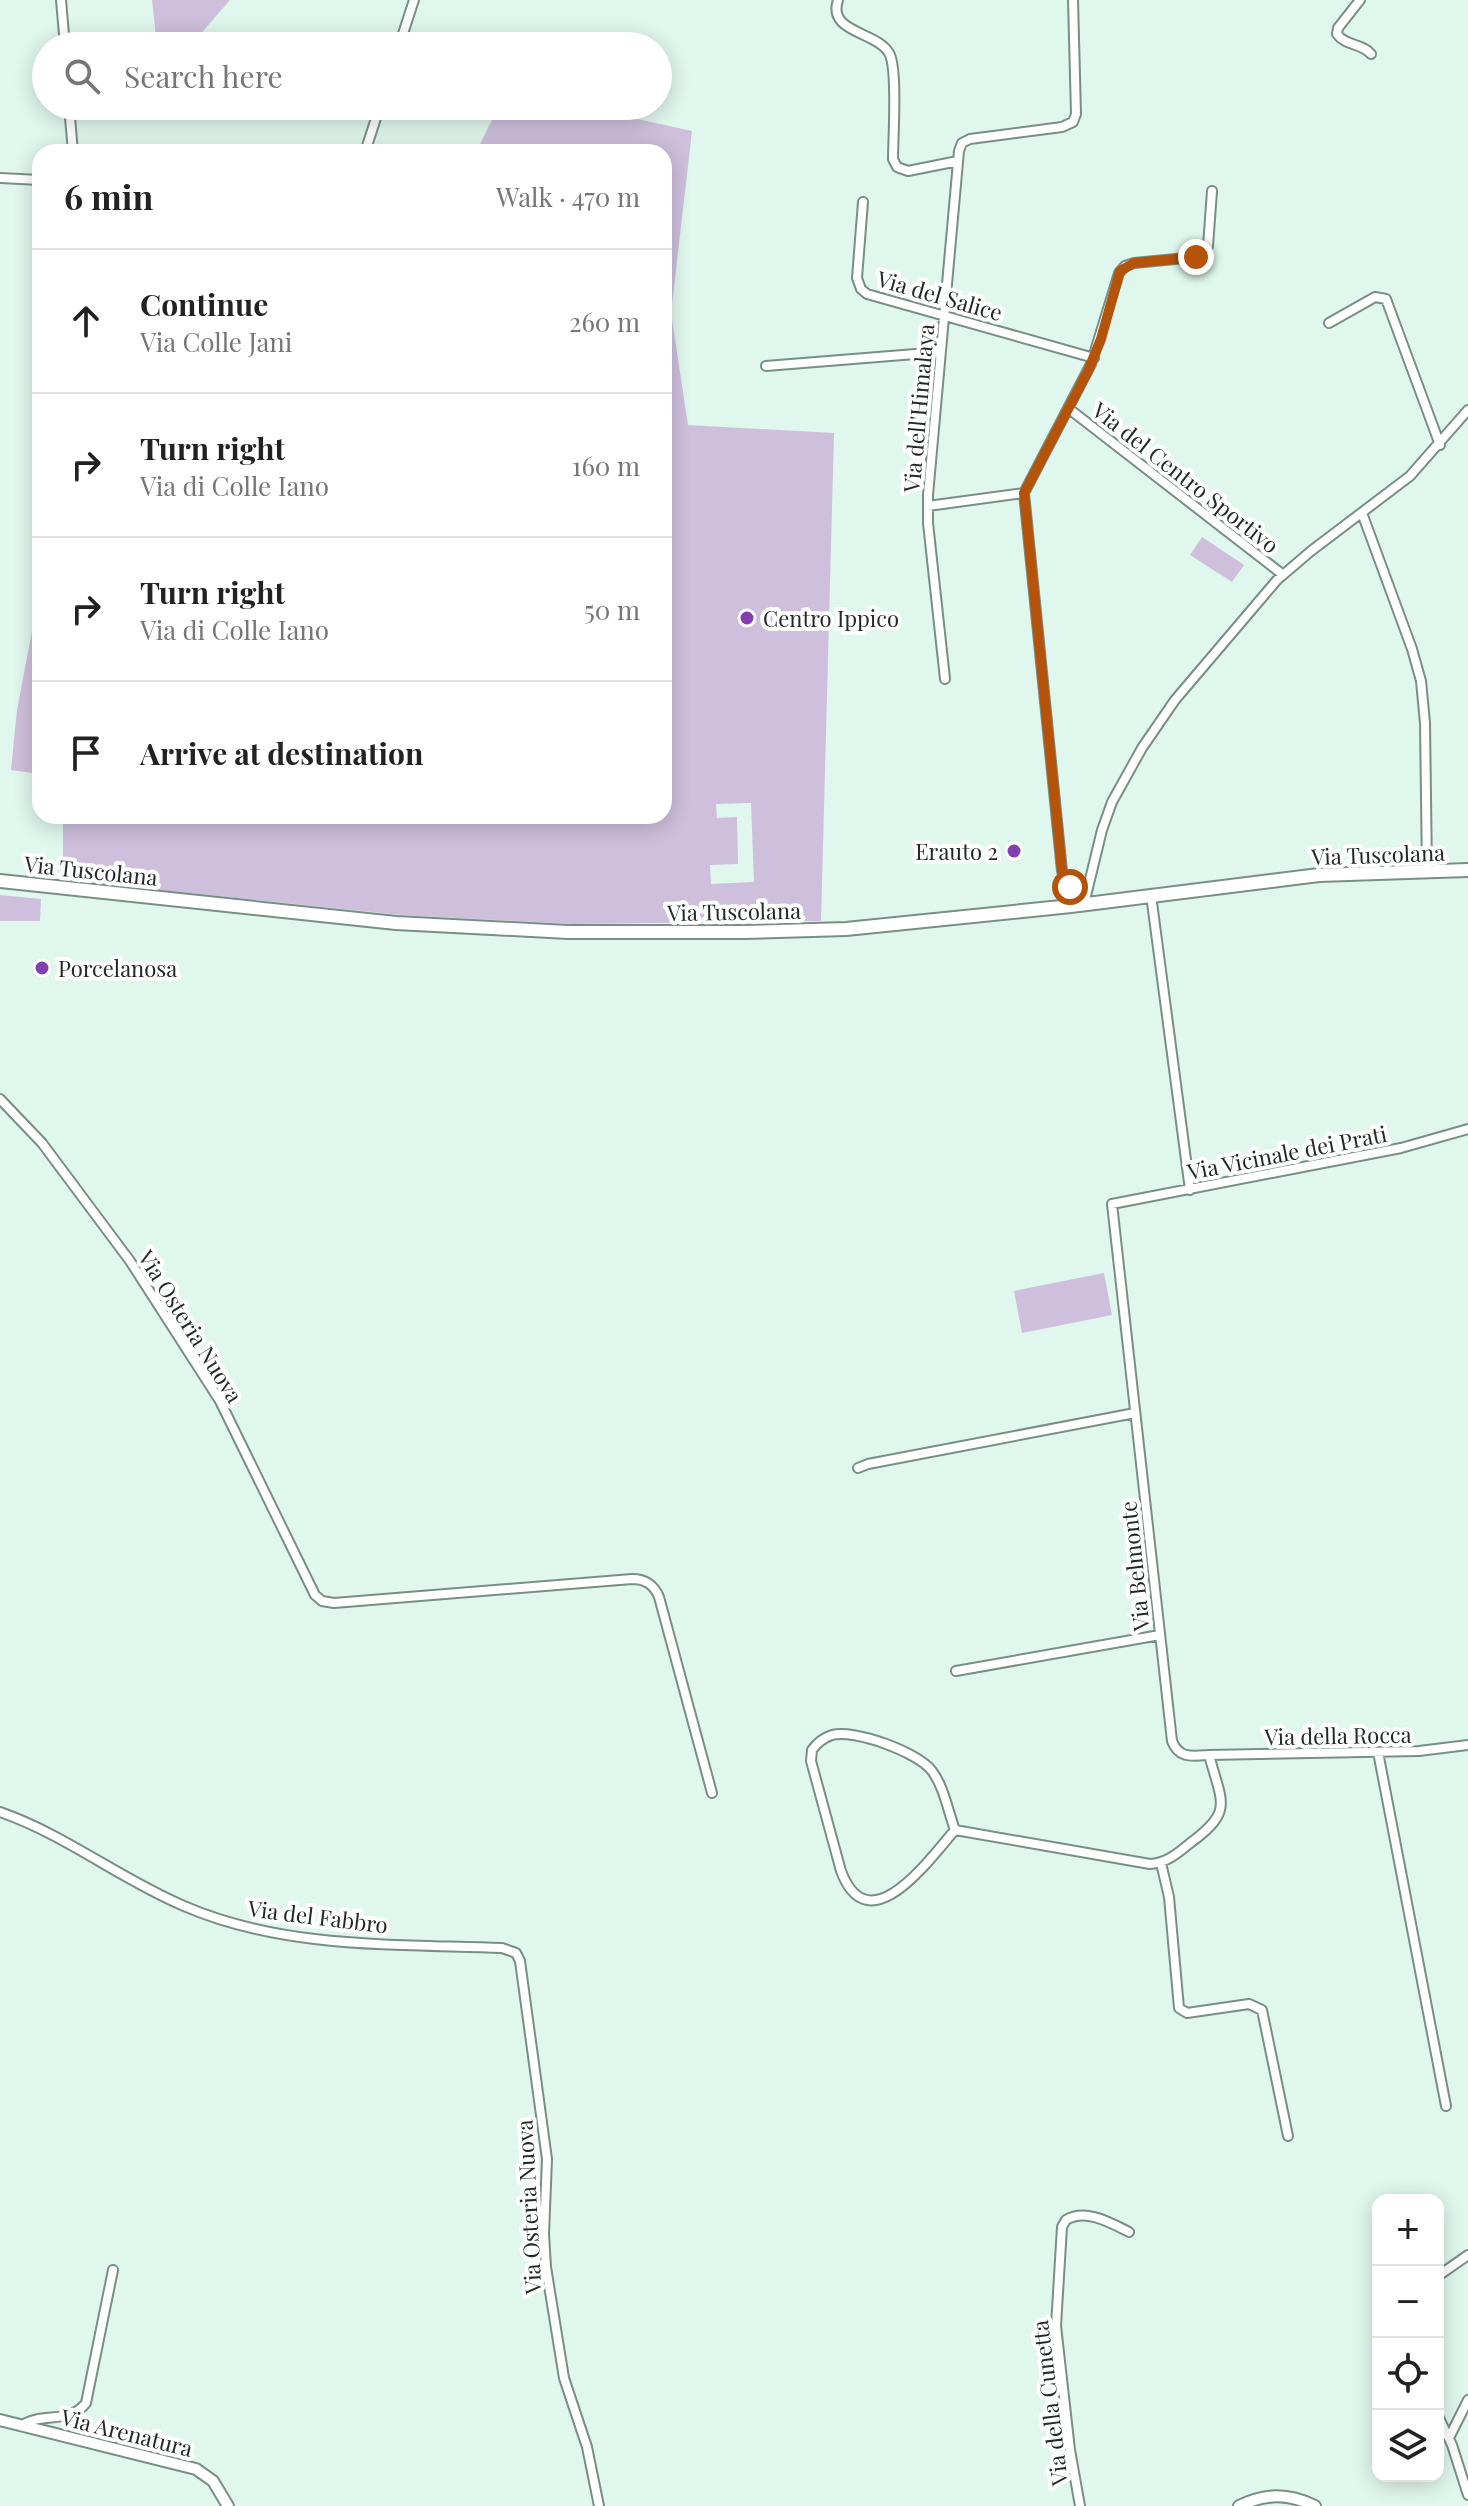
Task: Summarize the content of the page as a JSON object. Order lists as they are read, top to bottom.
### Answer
{
  "streets": {
    "main road": ["Via Tuscolana"],
    "street": [
      "Via del Salice",
      "Via dell'Himalaya",
      "Via del Centro Sportivo",
      "Via Vicinale dei Prati",
      "Via Osteria Nuova",
      "Via Belmonte",
      "Via della Rocca",
      "Via del Fabbro",
      "Via della Cunetta",
      "Via Arenatura"
    ]
  },
  "crossings": [
    ["Via del Salice", "Via dell'Himalaya"],
    ["Via Vicinale dei Prati", "Via Belmonte"],
    ["Via Osteria Nuova", "Via del Fabbro"],
    ["Via Belmonte", "Via della Rocca"]
  ],
  "places": ["Centro Ippico", "Erauto 2", "Porcelanosa"],
  "page": {
    "search": "Search here",
    "heading": ["6 min", "Walk · 470 m"],
    "list": [
      ["Continue", "Via Colle Jani", "260 m"],
      ["Turn right", "Via di Colle Iano", "160 m"],
      ["Turn right", "Via di Colle Iano", "50 m"],
      "Arrive at destination"
    ],
    "map_buttons": ["+", "−"]
  }
}
